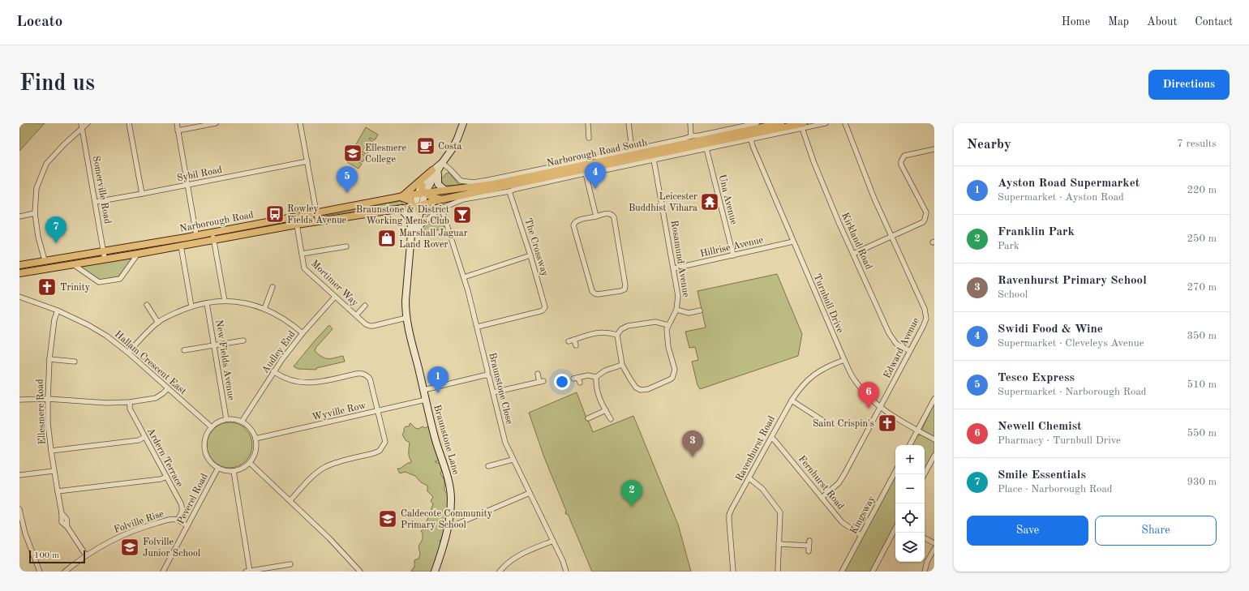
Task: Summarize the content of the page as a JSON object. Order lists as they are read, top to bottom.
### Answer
{
  "streets": {
    "main road": ["Narborough Road South", "Narborough Road"],
    "street": [
      "Sybil Road",
      "Somerville Road",
      "Una Avenue",
      "Kirkland Road",
      "Hillrise Avenue",
      "The Crossway",
      "Rosamund Avenue",
      "Mortimer Way",
      "Turnbull Drive",
      "Edward Avenue",
      "Audley End",
      "New Fields Avenue",
      "Hallam Crescent East",
      "Braunstone Close",
      "Wyville Row",
      "Ellesmere Road",
      "Braunstone Lane",
      "Ravenhurst Road",
      "Ardern Terrace",
      "Fernhurst Road",
      "Peverel Road",
      "Kingsway",
      "Folville Rise"
    ]
  },
  "crossings": [
    ["Narborough Road South", "Una Avenue"],
    ["Narborough Road South", "Narborough Road"],
    ["Narborough Road South", "Kirkland Road"],
    ["Narborough Road South", "The Crossway"],
    ["Narborough Road South", "Rosamund Avenue"],
    ["Narborough Road South", "Turnbull Drive"],
    ["Narborough Road South", "Braunstone Lane"],
    ["Sybil Road", "Somerville Road"],
    ["Somerville Road", "Narborough Road"],
    ["Una Avenue", "Hillrise Avenue"],
    ["Narborough Road", "Mortimer Way"],
    ["Narborough Road", "Braunstone Lane"],
    ["Kirkland Road", "Edward Avenue"],
    ["Hillrise Avenue", "Rosamund Avenue"],
    ["Hillrise Avenue", "Turnbull Drive"],
    ["The Crossway", "Braunstone Close"],
    ["Mortimer Way", "Audley End"],
    ["Mortimer Way", "Braunstone Lane"],
    ["Turnbull Drive", "Edward Avenue"],
    ["Turnbull Drive", "Ravenhurst Road"],
    ["Edward Avenue", "Fernhurst Road"],
    ["Audley End", "New Fields Avenue"],
    ["Audley End", "Hallam Crescent East"],
    ["Audley End", "Wyville Row"],
    ["Audley End", "Peverel Road"],
    ["New Fields Avenue", "Hallam Crescent East"],
    ["New Fields Avenue", "Wyville Row"],
    ["New Fields Avenue", "Peverel Road"],
    ["Hallam Crescent East", "Wyville Row"],
    ["Hallam Crescent East", "Ellesmere Road"],
    ["Hallam Crescent East", "Peverel Road"],
    ["Wyville Row", "Braunstone Lane"],
    ["Wyville Row", "Peverel Road"],
    ["Ellesmere Road", "Folville Rise"],
    ["Ravenhurst Road", "Fernhurst Road"],
    ["Ardern Terrace", "Folville Rise"],
    ["Fernhurst Road", "Kingsway"],
    ["Peverel Road", "Folville Rise"]
  ],
  "places": {
    "cafe": ["Costa"],
    "school or university": ["Ellesmere College", "Caldecote Community Primary School", "Folville Junior School"],
    "temple": ["Leicester Buddhist Vihara"],
    "bus stop": ["Rowley Fields Avenue"],
    "bar": ["Braunstone & District Working Mens Club"],
    "shop": ["Marshall Jaguar Land Rover"],
    "church": ["Trinity", "Saint Crispin's"]
  },
  "scale_bar": "100 m",
  "page": {
    "header": "Locato",
    "nav": [
      "Home",
      "Map",
      "About",
      "Contact"
    ],
    "buttons": [
      "Directions",
      ["Save", "Share"]
    ],
    "title": "Find us",
    "heading": ["Nearby", "7 results"],
    "pins": [
      "4",
      "5",
      "7",
      "1",
      "6",
      "3",
      "2"
    ],
    "list": [
      {
        "mark": "1",
        "name": "Ayston Road Supermarket",
        "note": "Supermarket · Ayston Road",
        "value": "220 m"
      },
      {
        "mark": "2",
        "name": "Franklin Park",
        "note": "Park",
        "value": "250 m"
      },
      {
        "mark": "3",
        "name": "Ravenhurst Primary School",
        "note": "School",
        "value": "270 m"
      },
      {
        "mark": "4",
        "name": "Swidi Food & Wine",
        "note": "Supermarket · Cleveleys Avenue",
        "value": "350 m"
      },
      {
        "mark": "5",
        "name": "Tesco Express",
        "note": "Supermarket · Narborough Road",
        "value": "510 m"
      },
      {
        "mark": "6",
        "name": "Newell Chemist",
        "note": "Pharmacy · Turnbull Drive",
        "value": "550 m"
      },
      {
        "mark": "7",
        "name": "Smile Essentials",
        "note": "Place · Narborough Road",
        "value": "930 m"
      }
    ],
    "map_buttons": ["+", "−"],
    "scale": "100 m"
  }
}
